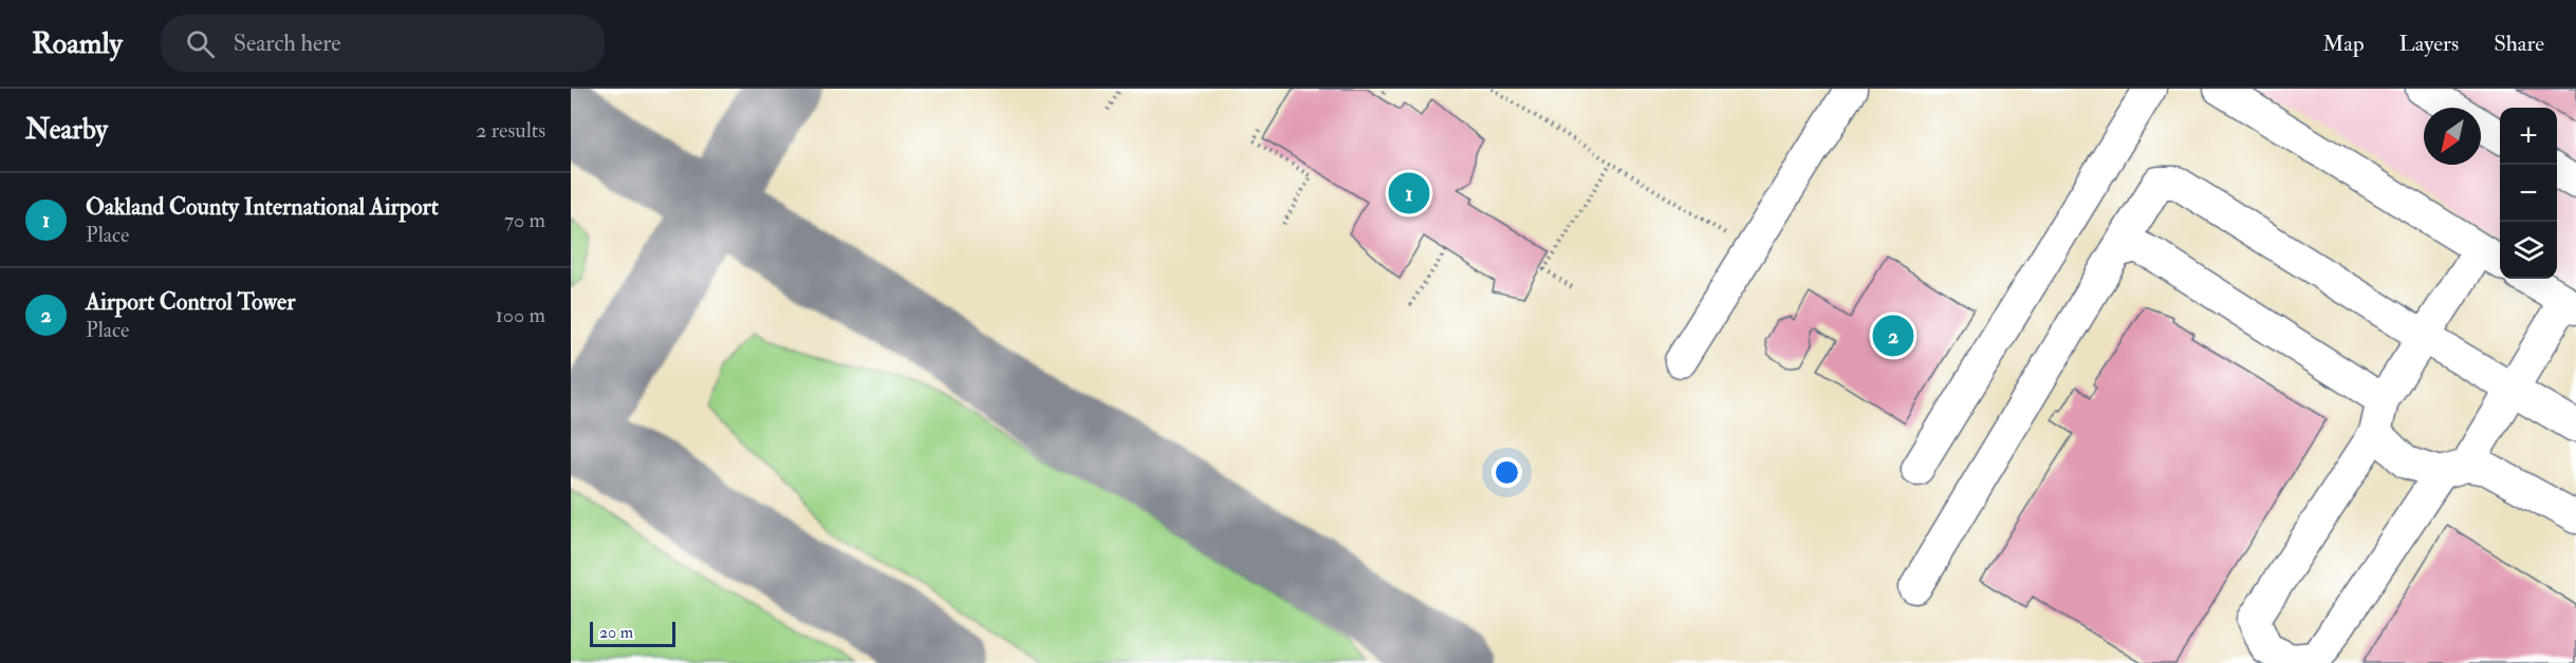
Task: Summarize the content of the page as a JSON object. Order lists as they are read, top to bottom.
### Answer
{
  "scale_bar": "20 m",
  "north": "bottom left",
  "page": {
    "header": "Roamly",
    "search": "Search here",
    "nav": ["Map", "Layers", "Share"],
    "heading": ["Nearby", "2 results"],
    "map_buttons": ["+", "−"],
    "pins": ["1", "2"],
    "list": [
      {
        "mark": "1",
        "name": "Oakland County International Airport",
        "note": "Place",
        "value": "70 m"
      },
      {
        "mark": "2",
        "name": "Airport Control Tower",
        "note": "Place",
        "value": "100 m"
      }
    ],
    "scale": "20 m"
  }
}
